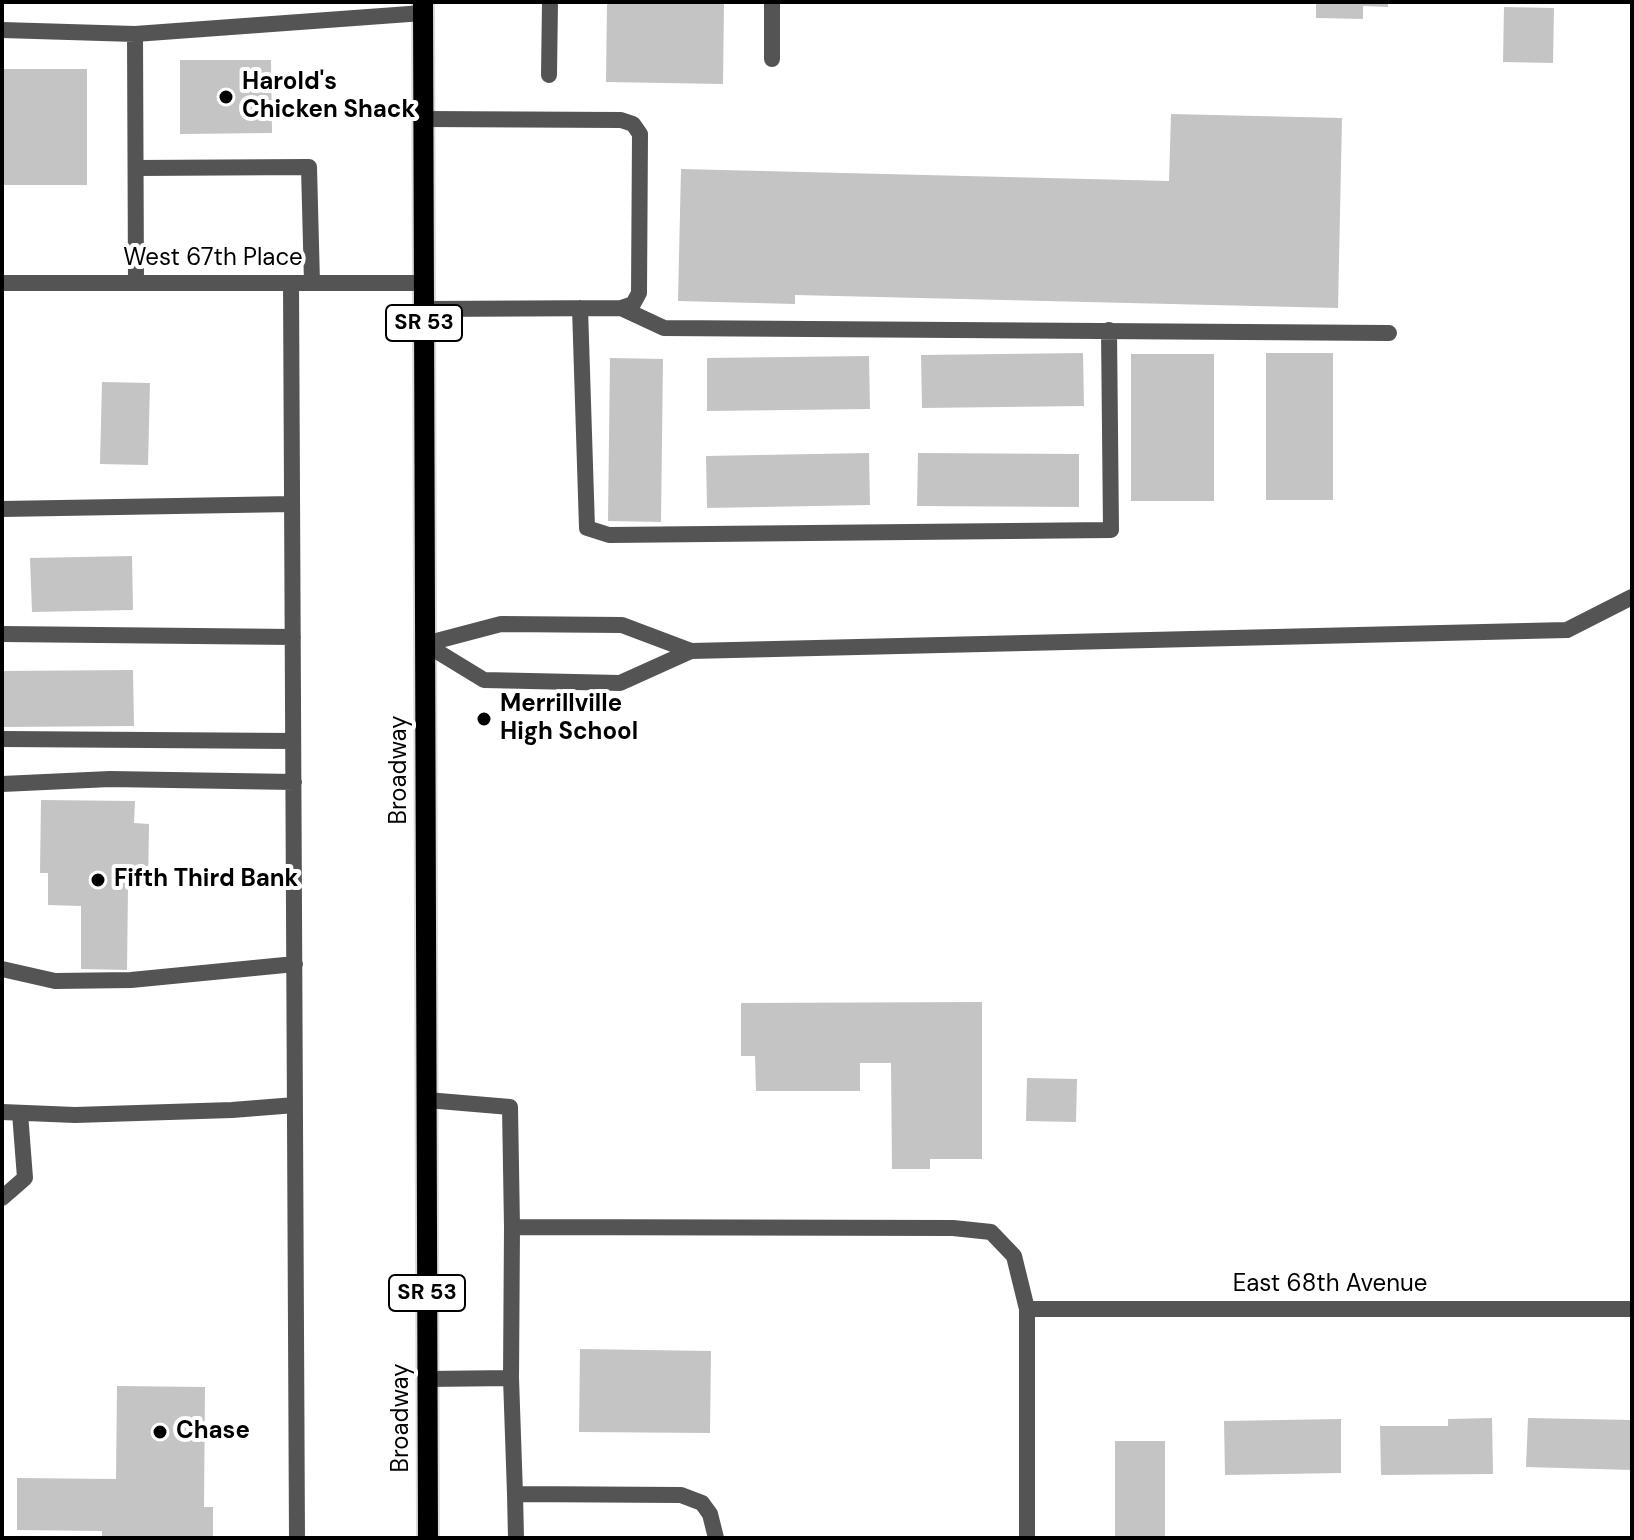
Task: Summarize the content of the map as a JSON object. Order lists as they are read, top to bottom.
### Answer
{
  "streets": {
    "main road": ["SR 53", "Broadway"],
    "street": ["West 67th Place", "East 68th Avenue"]
  },
  "crossings": [
    ["West 67th Place", "Broadway"]
  ],
  "places": [
    "Harold's Chicken Shack",
    "Merrillville High School",
    "Fifth Third Bank",
    "Chase"
  ]
}
